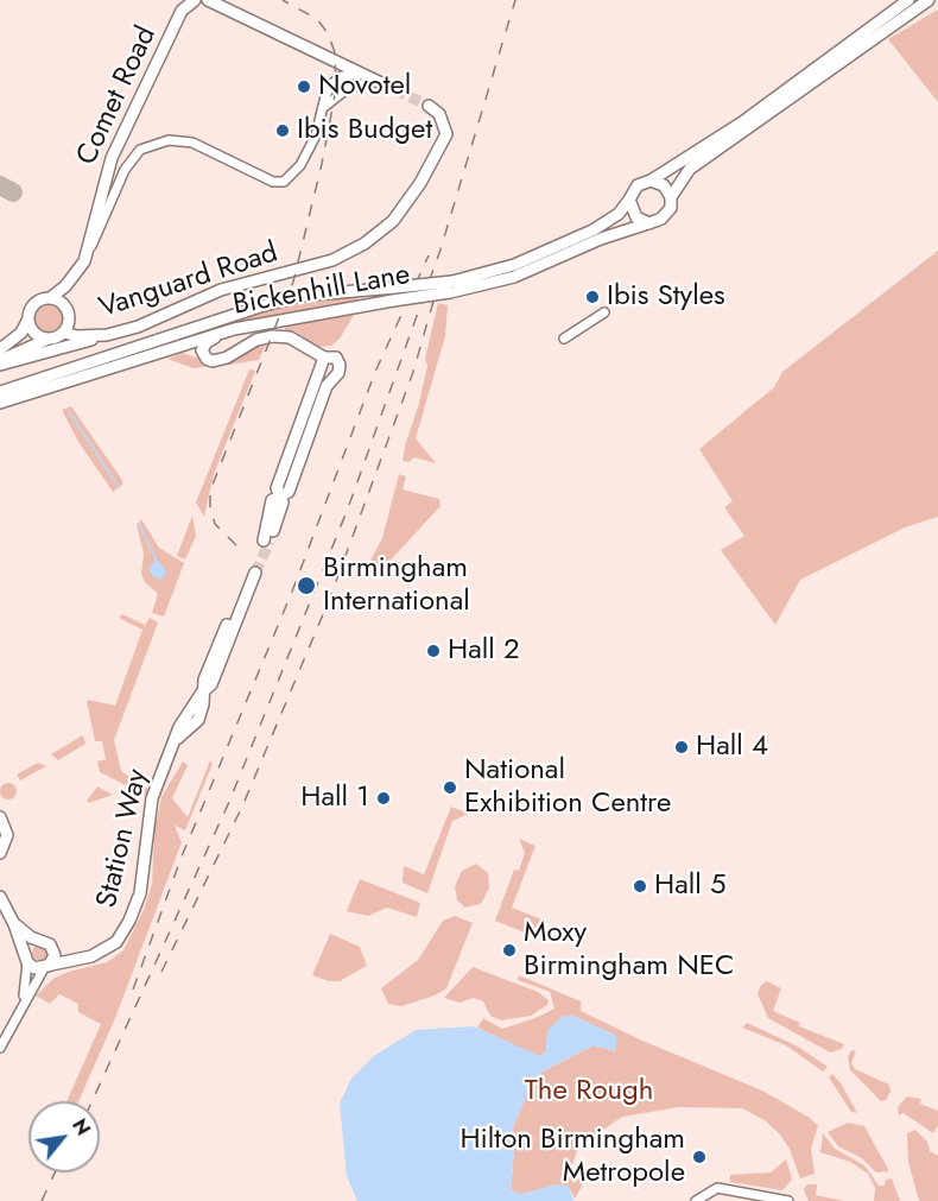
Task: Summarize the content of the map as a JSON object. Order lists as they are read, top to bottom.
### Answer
{
  "streets": {
    "street": [
      "Comet Road",
      "Vanguard Road",
      "Bickenhill Lane",
      "Station Way"
    ]
  },
  "parks": ["The Rough"],
  "places": [
    "Novotel",
    "Ibis Budget",
    "Ibis Styles",
    "Birmingham International",
    "Hall 2",
    "Hall 4",
    "National Exhibition Centre",
    "Hall 1",
    "Hall 5",
    "Moxy Birmingham NEC",
    "Hilton Birmingham Metropole"
  ],
  "north": "top right"
}
